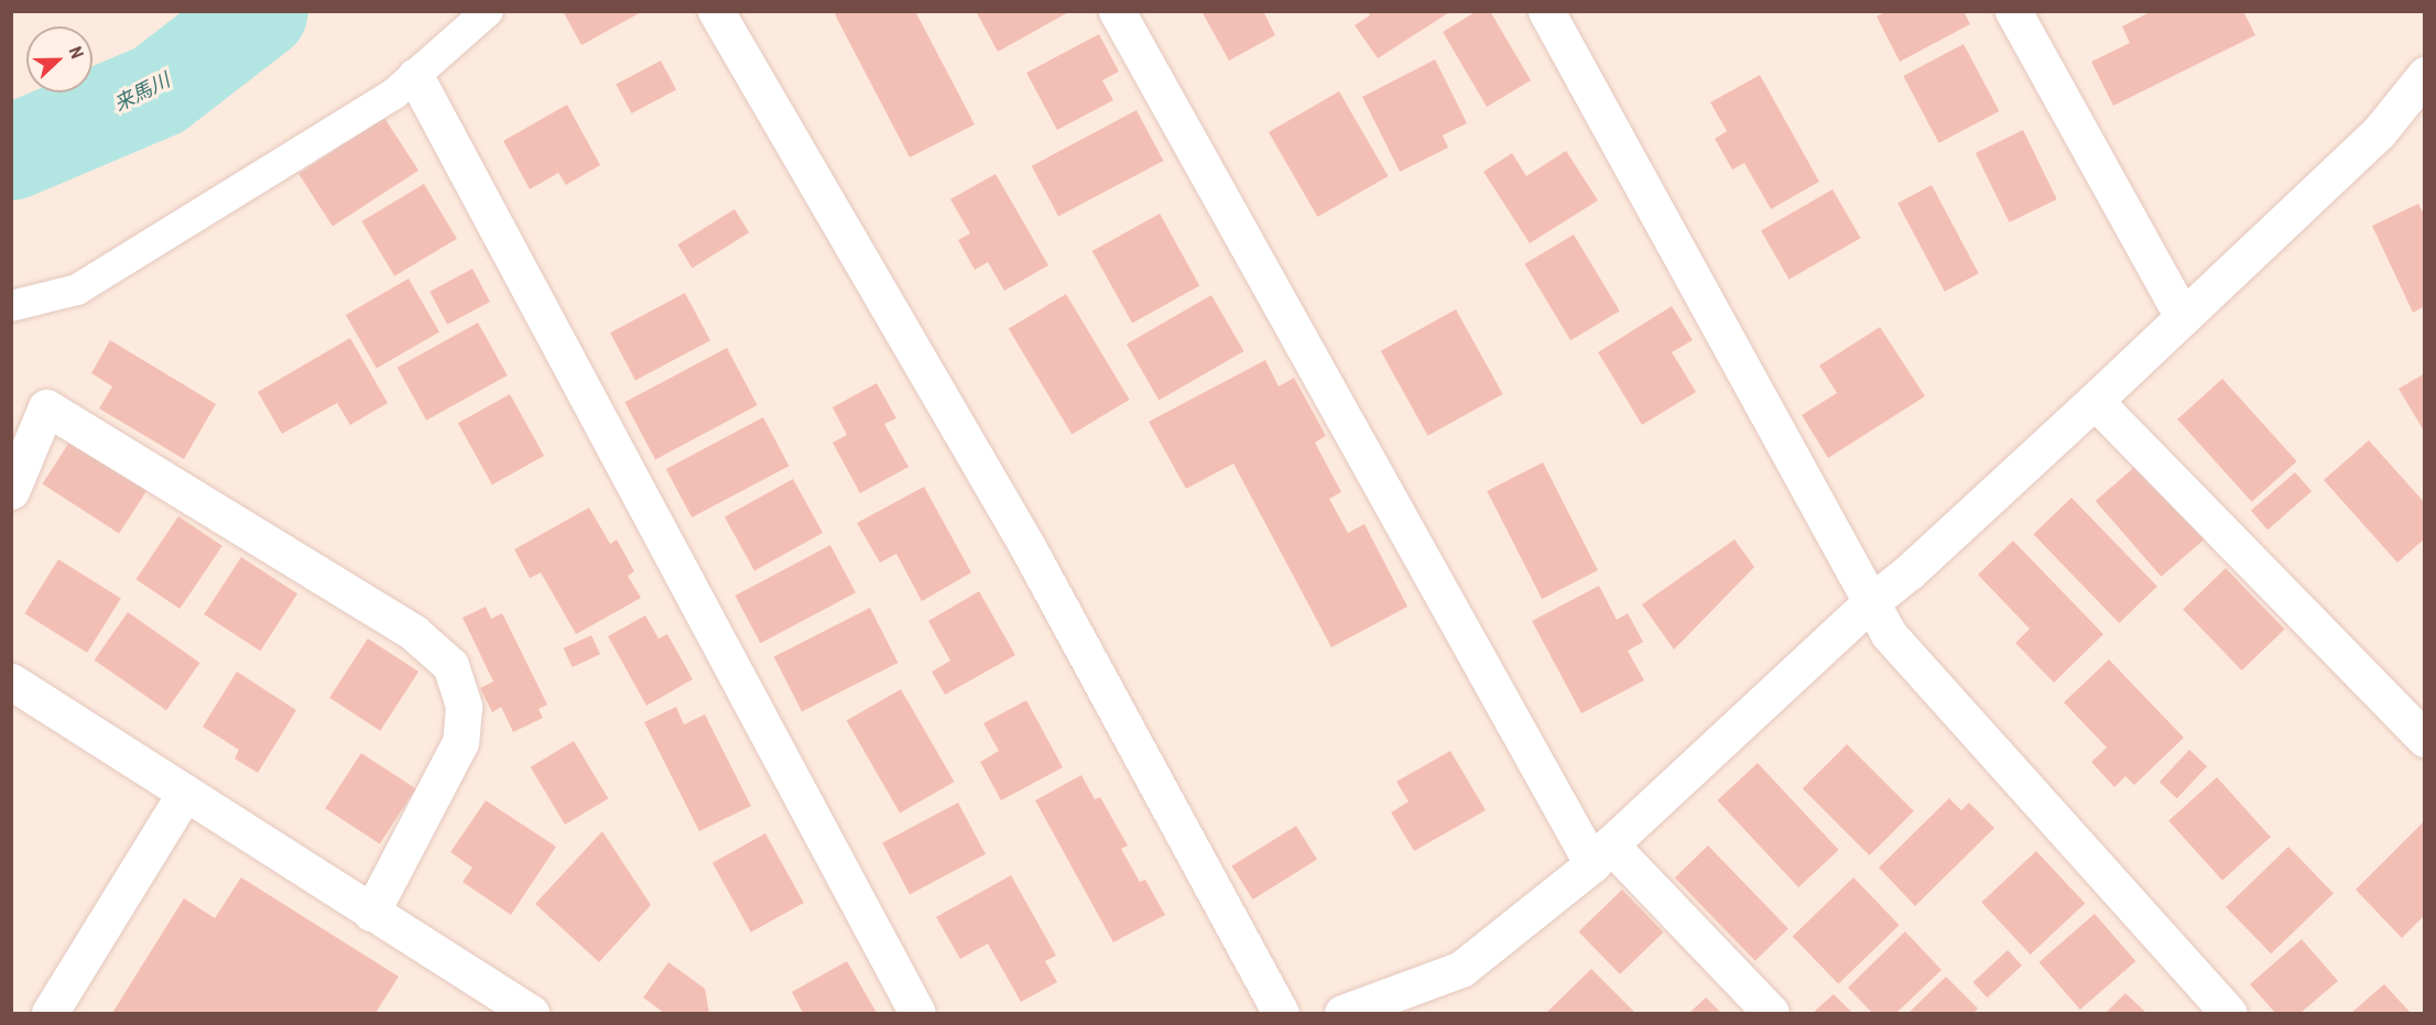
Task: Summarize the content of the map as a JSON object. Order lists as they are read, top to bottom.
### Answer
{
  "water": ["来馬川"],
  "north": "right"
}
